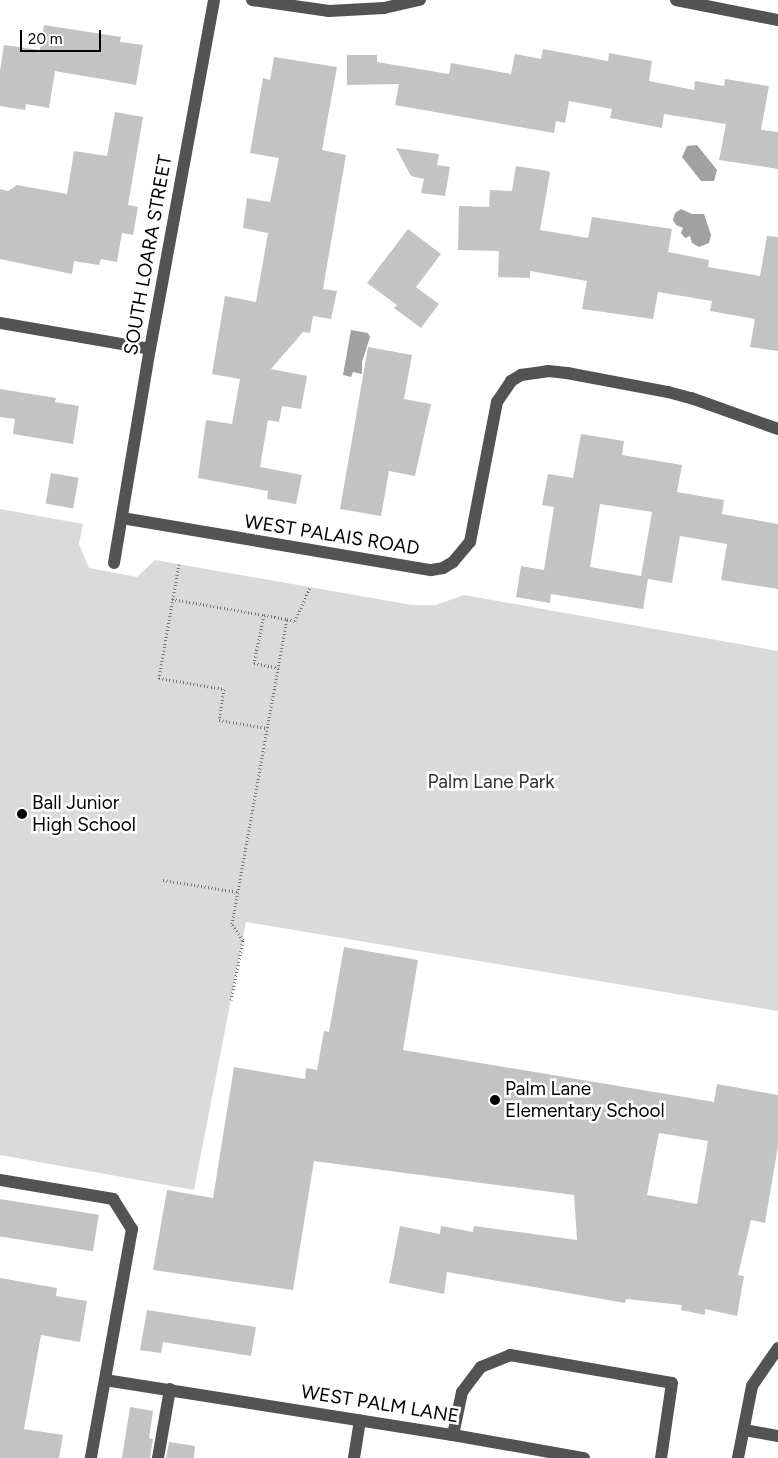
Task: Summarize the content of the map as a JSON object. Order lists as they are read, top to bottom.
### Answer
{
  "streets": {
    "street": ["SOUTH LOARA STREET", "WEST PALAIS ROAD", "WEST PALM LANE"]
  },
  "crossings": [
    ["SOUTH LOARA STREET", "WEST PALAIS ROAD"]
  ],
  "parks": ["Palm Lane Park"],
  "places": ["Ball Junior High School", "Palm Lane Elementary School"],
  "scale_bar": "20 m"
}
